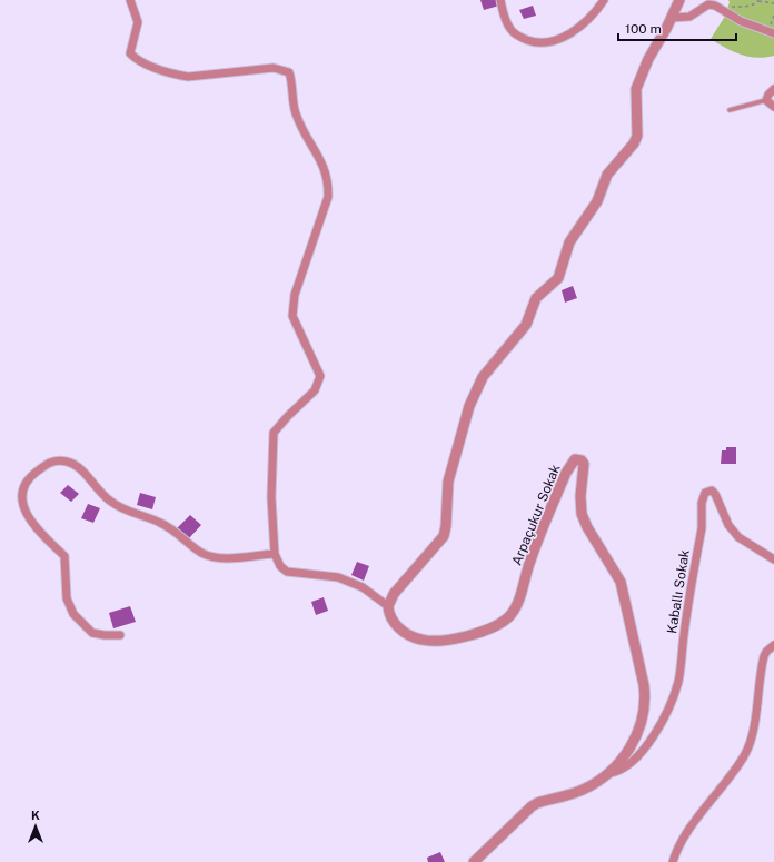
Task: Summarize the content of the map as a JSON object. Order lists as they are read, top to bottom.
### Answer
{
  "streets": {
    "street": ["Arpaçukur Sokak", "Kaballı Sokak"]
  },
  "crossings": [
    ["Arpaçukur Sokak", "Kaballı Sokak"]
  ],
  "scale_bar": "100 m",
  "north": "top"
}
